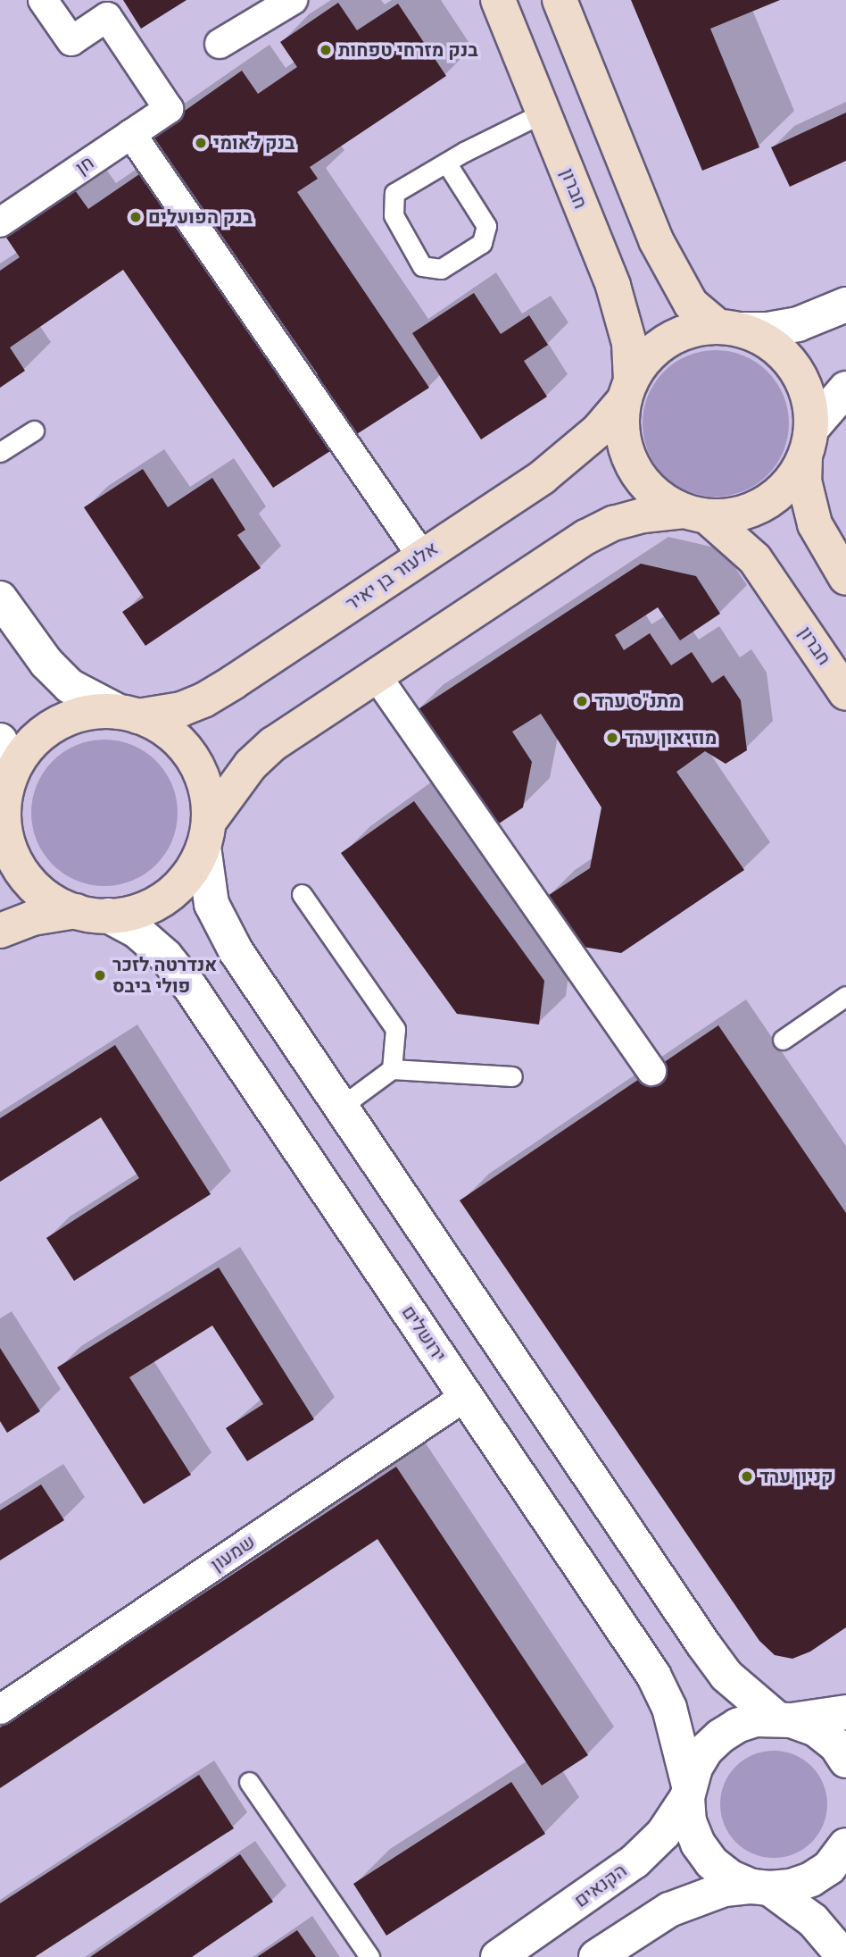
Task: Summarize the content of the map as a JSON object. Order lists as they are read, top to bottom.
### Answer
{
  "streets": {
    "main road": ["חברון", "אלעזר בן יאיר"],
    "street": [
      "חן",
      "ירושלים",
      "שמעון",
      "הקנאים"
    ]
  },
  "crossings": [
    ["חברון", "אלעזר בן יאיר"],
    ["אלעזר בן יאיר", "ירושלים"],
    ["ירושלים", "שמעון"],
    ["ירושלים", "הקנאים"]
  ],
  "places": [
    "בנק מזרחי טפחות",
    "בנק לאומי",
    "בנק הפועלים",
    "מתנ\"ס ערד",
    "מוזיאון ערד",
    "אנדרטה לזכר פולי ביבס",
    "קניון ערד"
  ]
}
